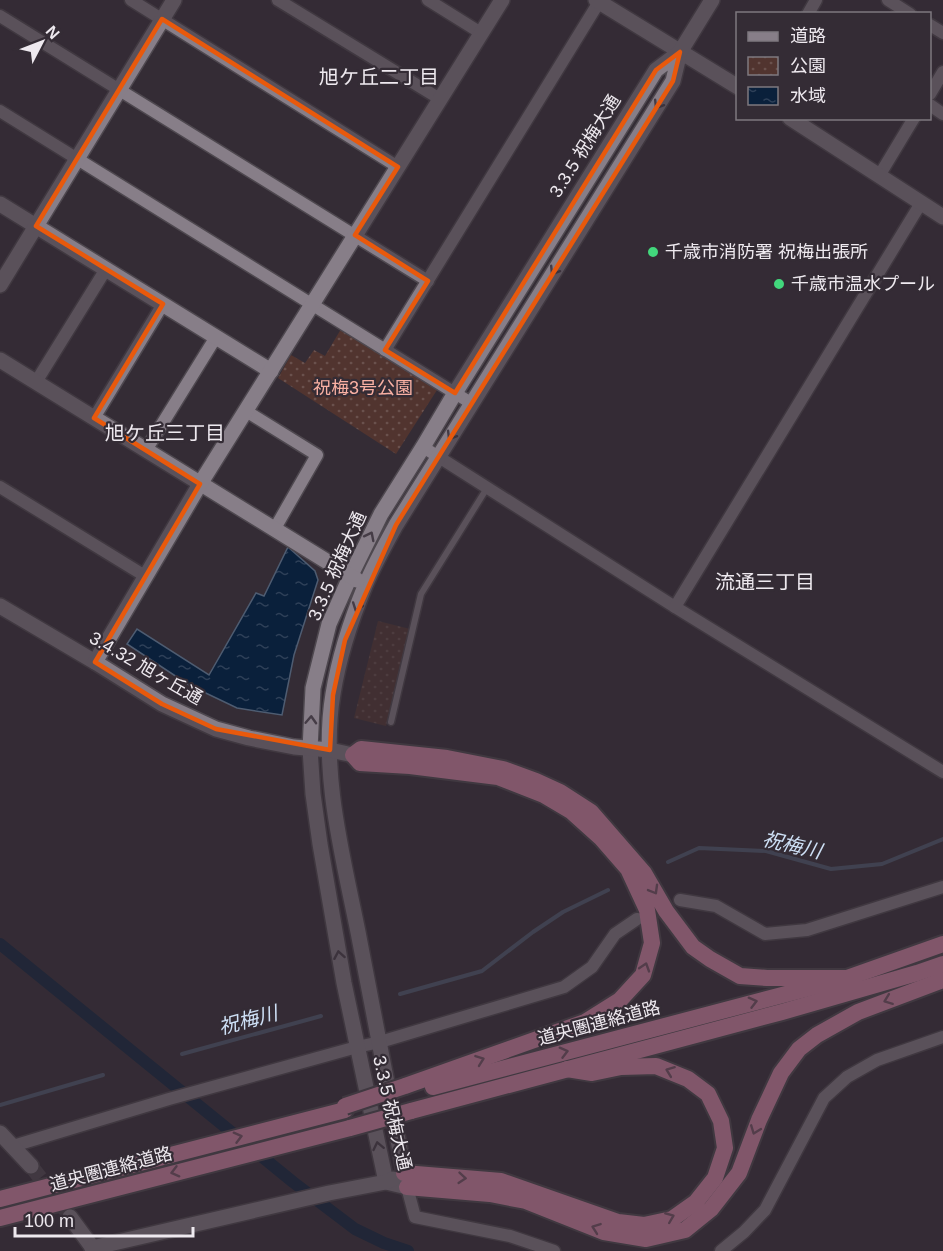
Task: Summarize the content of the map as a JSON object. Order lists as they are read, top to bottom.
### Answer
{
  "streets": {
    "highway": ["道央圏連絡道路"],
    "street": ["3.3.5 祝梅大通", "3.4.32 旭ヶ丘通"]
  },
  "crossings": [
    ["3.3.5 祝梅大通", "3.4.32 旭ヶ丘通"]
  ],
  "districts": ["旭ケ丘二丁目", "旭ケ丘三丁目", "流通三丁目"],
  "water": ["祝梅川"],
  "parks": ["祝梅3号公園"],
  "places": ["千歳市消防署 祝梅出張所", "千歳市温水プール"],
  "legend": ["道路", "公園", "水域"],
  "scale_bar": "100 m",
  "north": "top right"
}
